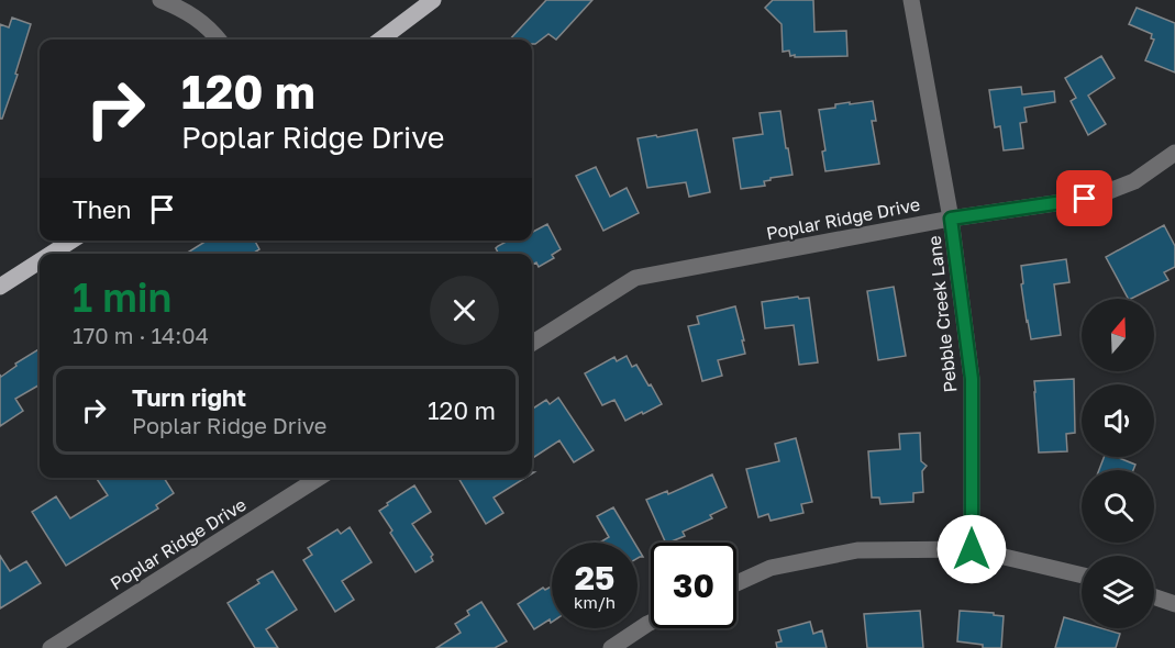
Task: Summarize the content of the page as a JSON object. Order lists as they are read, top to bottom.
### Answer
{
  "streets": {
    "street": ["Poplar Ridge Drive", "Pebble Creek Lane"]
  },
  "crossings": [
    ["Poplar Ridge Drive", "Pebble Creek Lane"]
  ],
  "north": "top",
  "page": {
    "turn": ["120 m", "Poplar Ridge Drive"],
    "then": "Then",
    "heading": ["1 min", "170 m · 14:04"],
    "list": [
      {
        "name": "Turn right",
        "note": "Poplar Ridge Drive",
        "value": "120 m"
      }
    ],
    "speed": "25 km/h",
    "limit": "30"
  }
}
